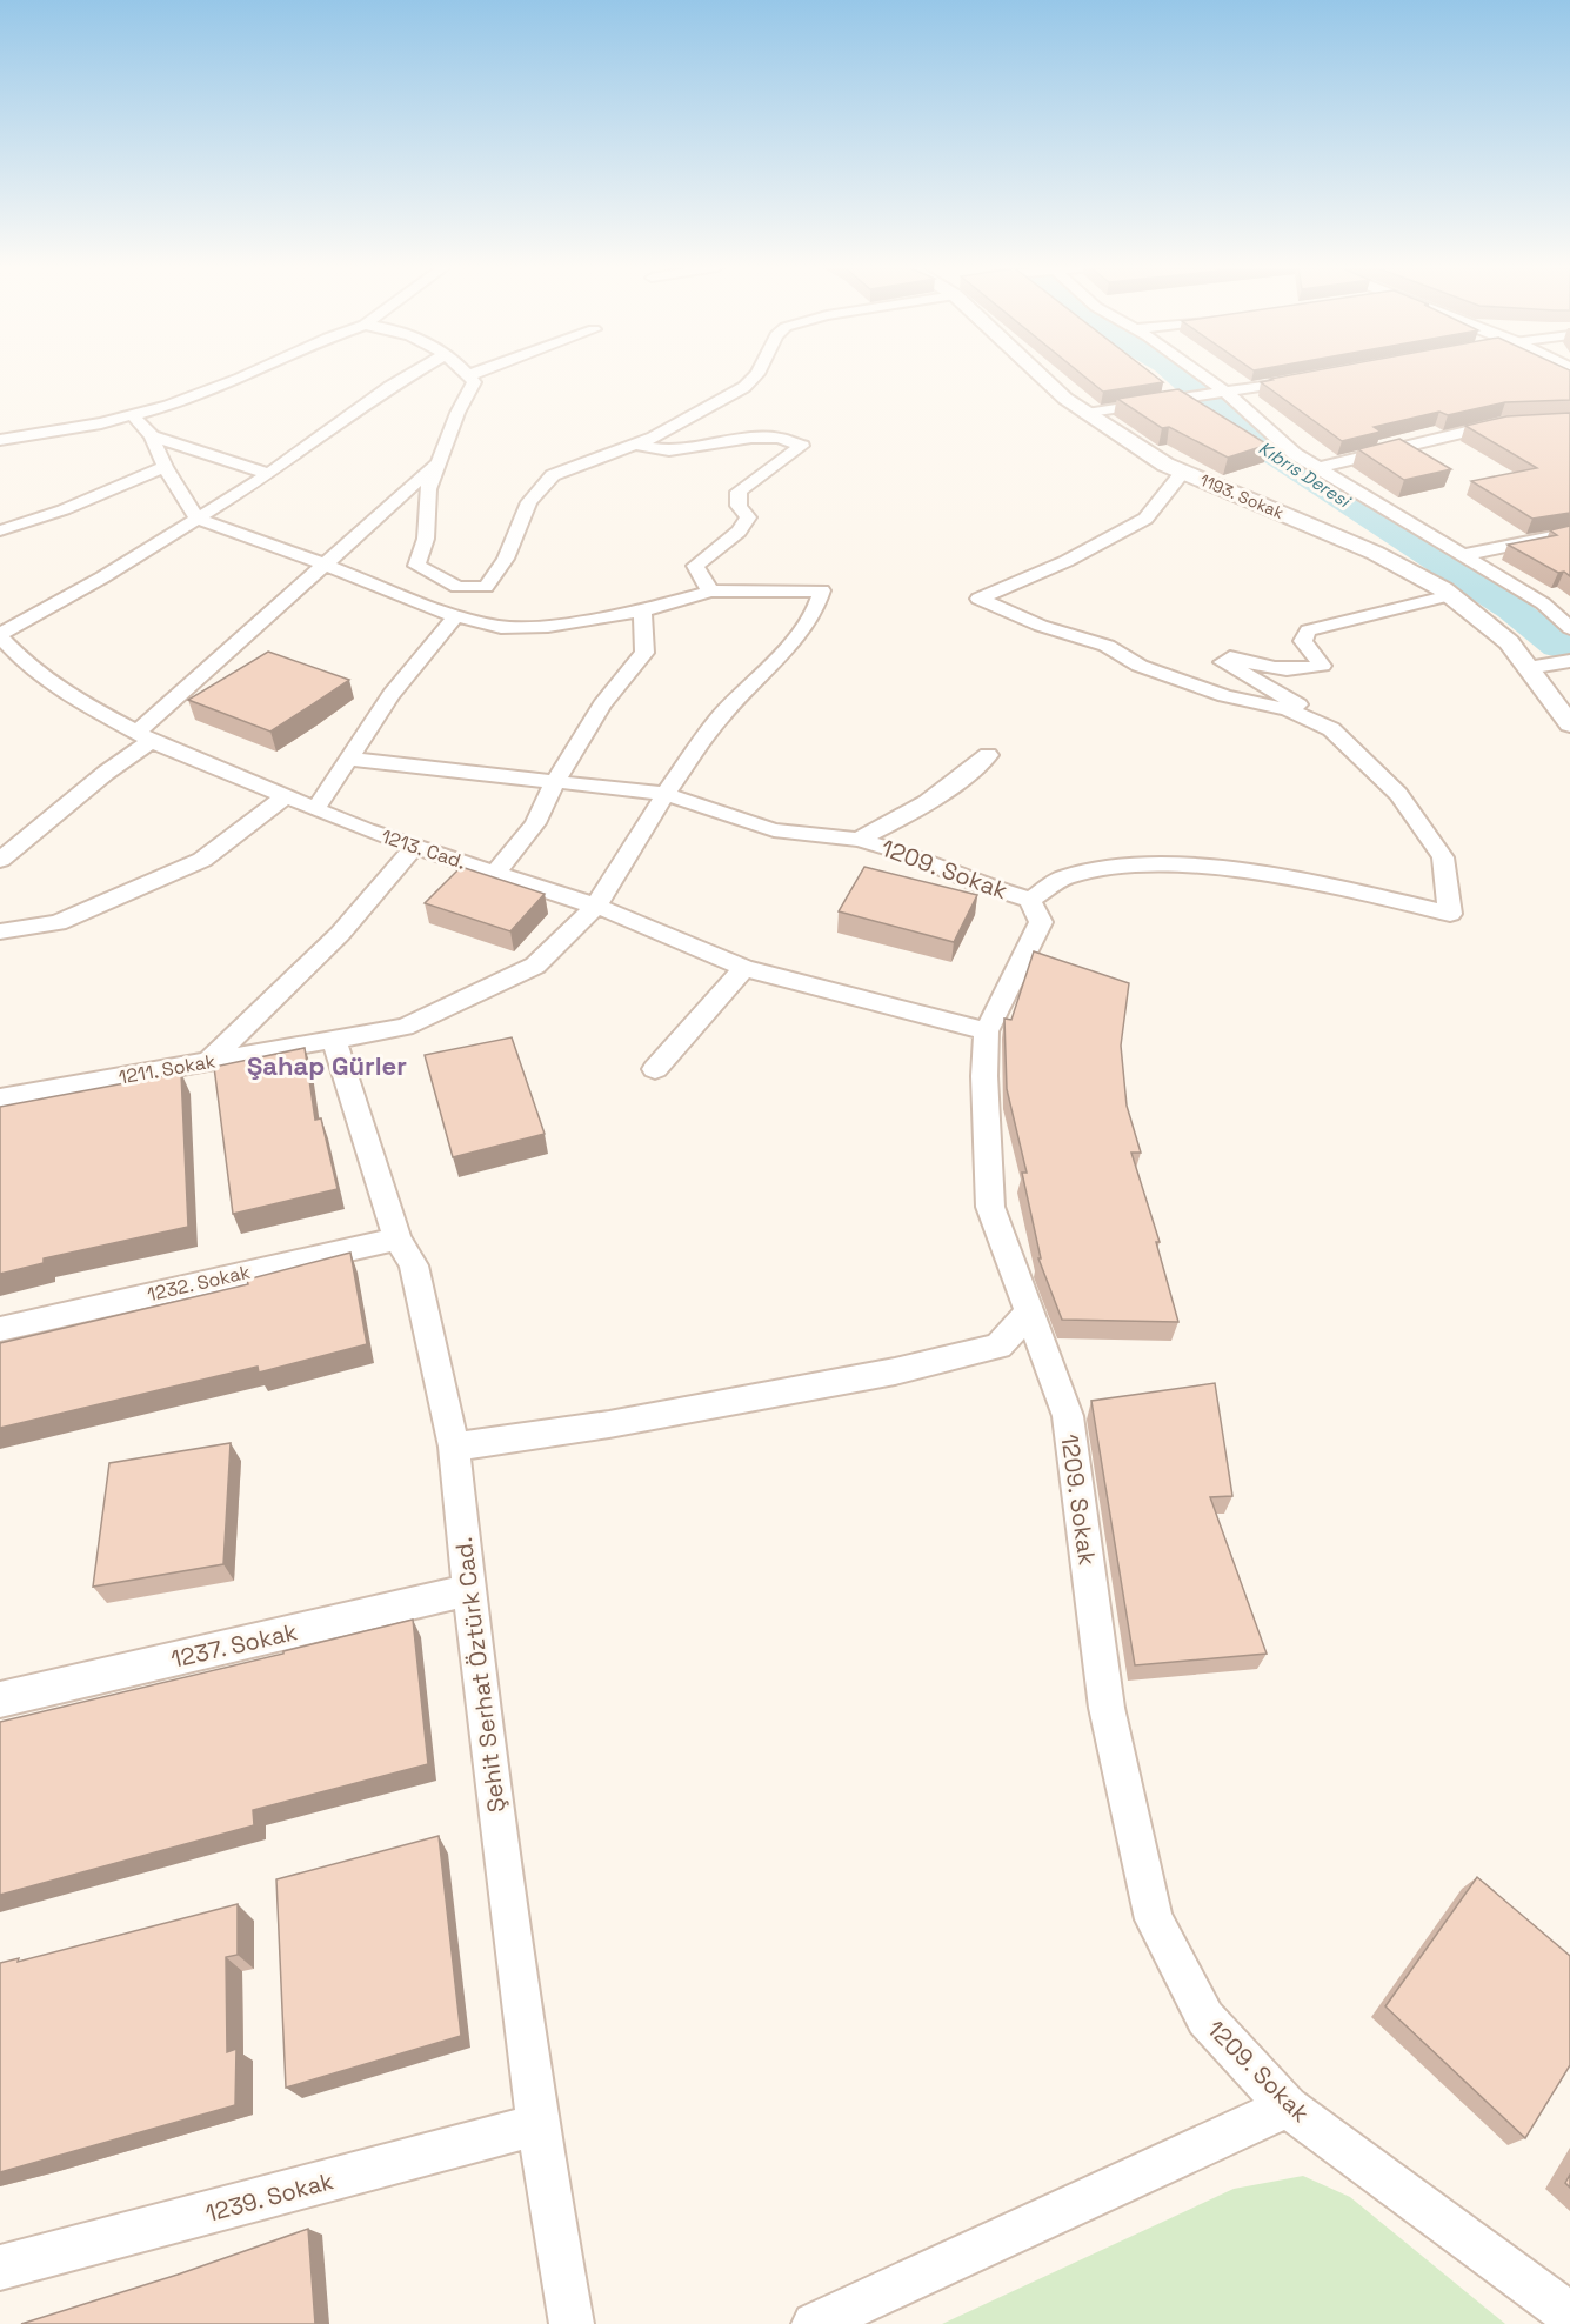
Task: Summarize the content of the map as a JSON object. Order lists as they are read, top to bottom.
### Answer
{
  "streets": {
    "street": [
      "1193. Sokak",
      "1213. Cad.",
      "1209. Sokak",
      "1211. Sokak",
      "1232. Sokak",
      "1237. Sokak",
      "Şehit Serhat Öztürk Cad.",
      "1239. Sokak"
    ]
  },
  "crossings": [
    ["1213. Cad.", "1209. Sokak"],
    ["1213. Cad.", "1211. Sokak"],
    ["1209. Sokak", "1211. Sokak"],
    ["1211. Sokak", "Şehit Serhat Öztürk Cad."],
    ["1232. Sokak", "Şehit Serhat Öztürk Cad."],
    ["1237. Sokak", "Şehit Serhat Öztürk Cad."],
    ["Şehit Serhat Öztürk Cad.", "1239. Sokak"]
  ],
  "districts": ["Şahap Gürler"],
  "water": ["Kıbrıs Deresi"]
}
